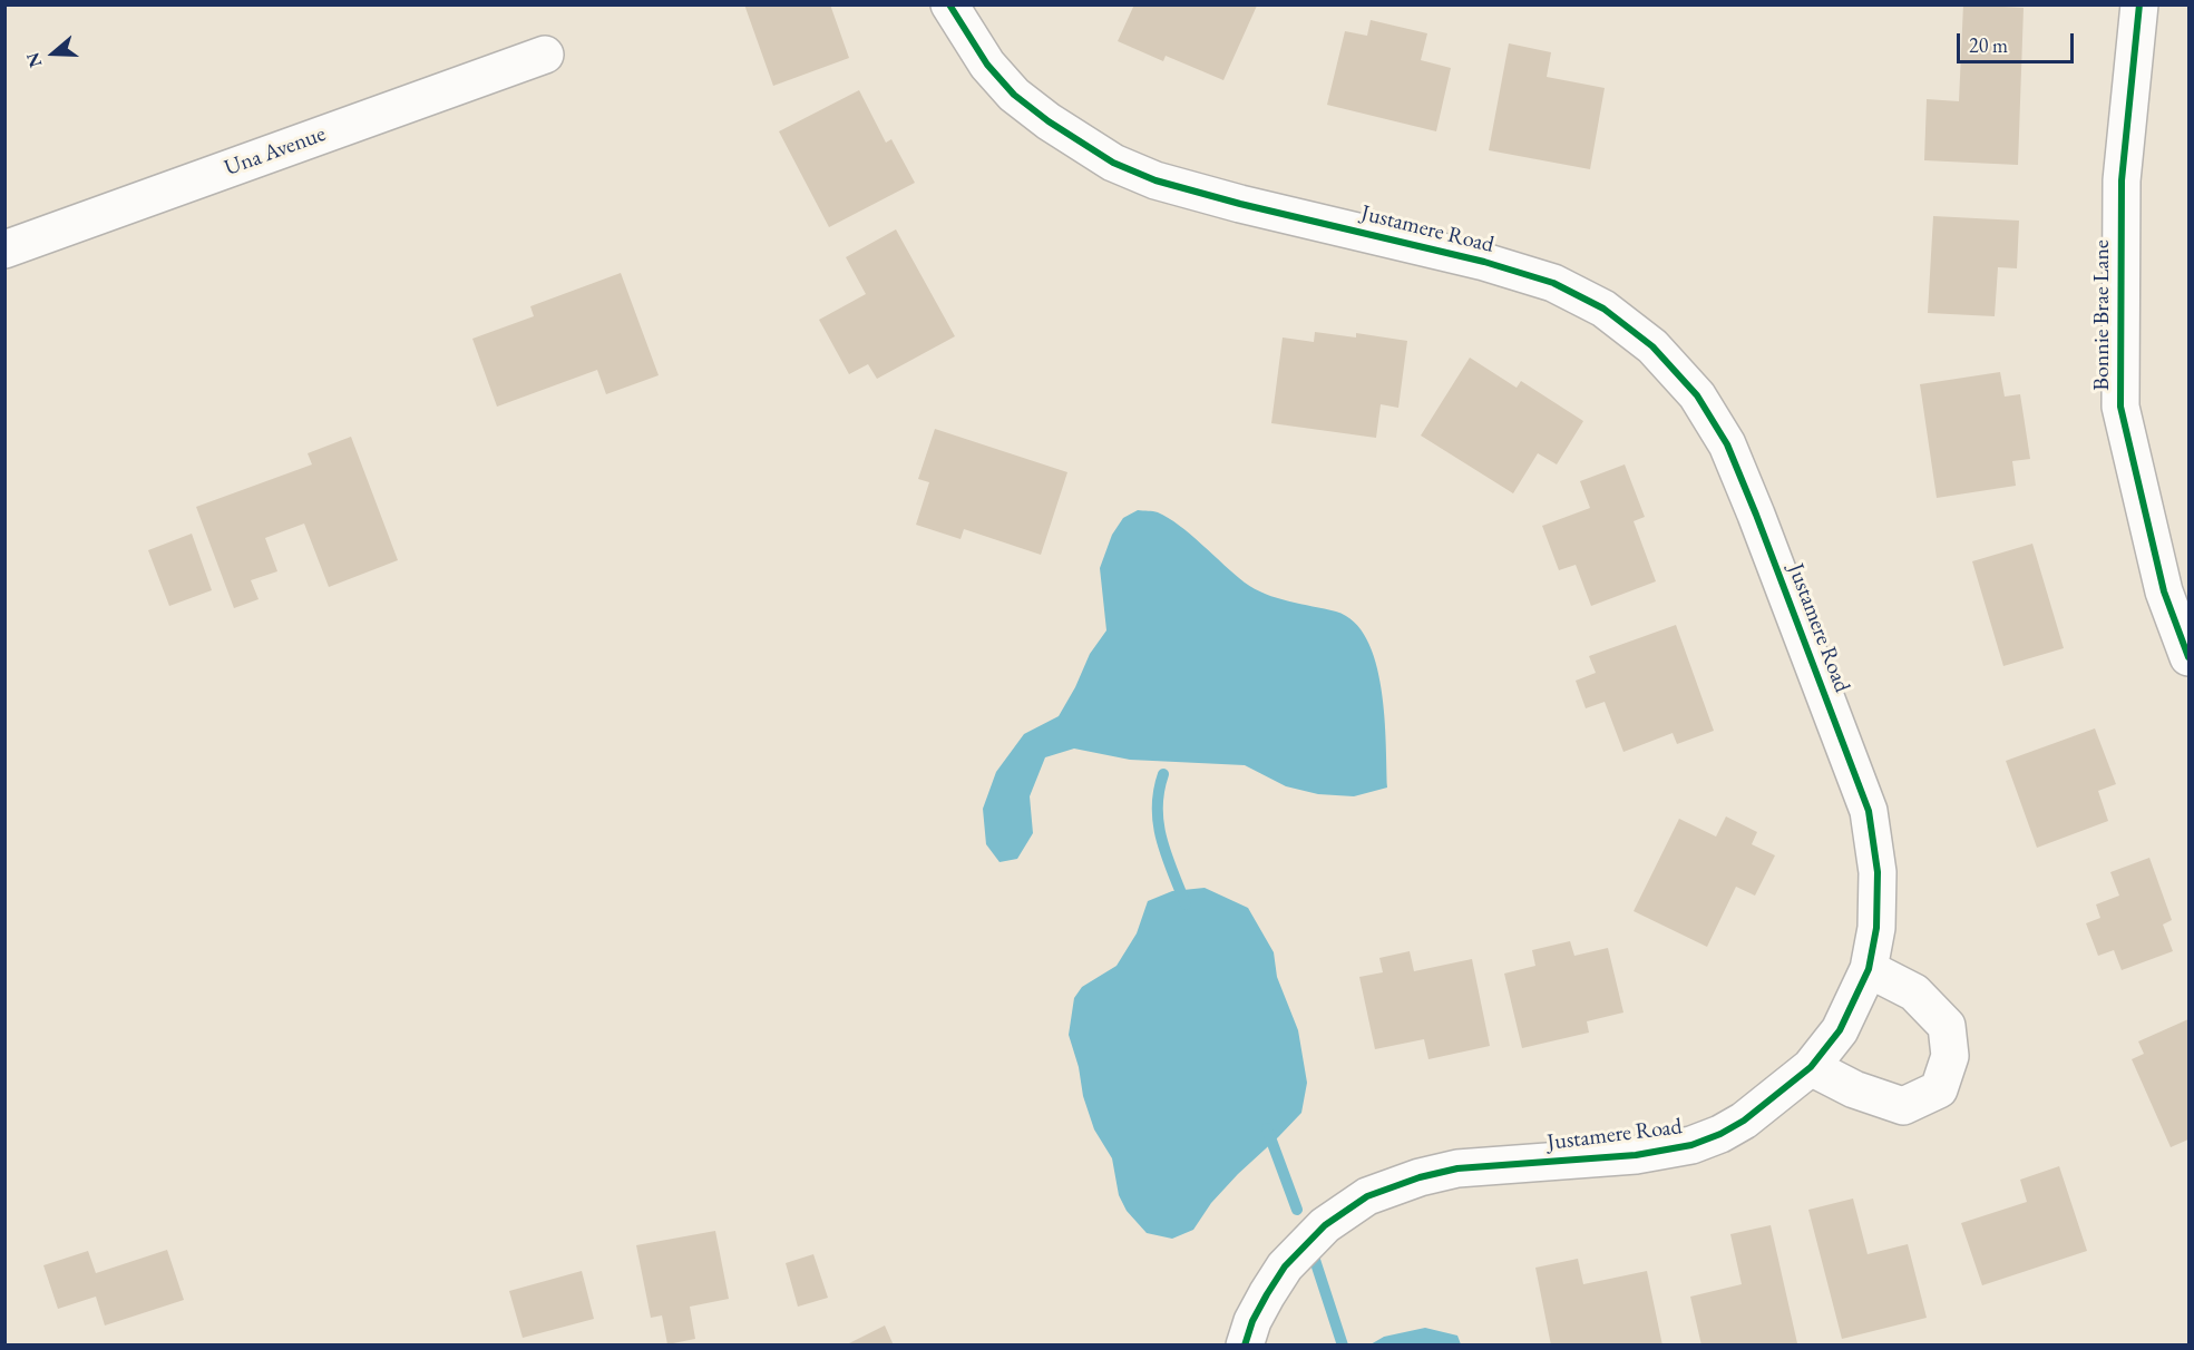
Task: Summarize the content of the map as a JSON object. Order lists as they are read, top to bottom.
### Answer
{
  "streets": {
    "street": ["Una Avenue", "Justamere Road", "Bonnie Brae Lane"]
  },
  "scale_bar": "20 m",
  "north": "left"
}
